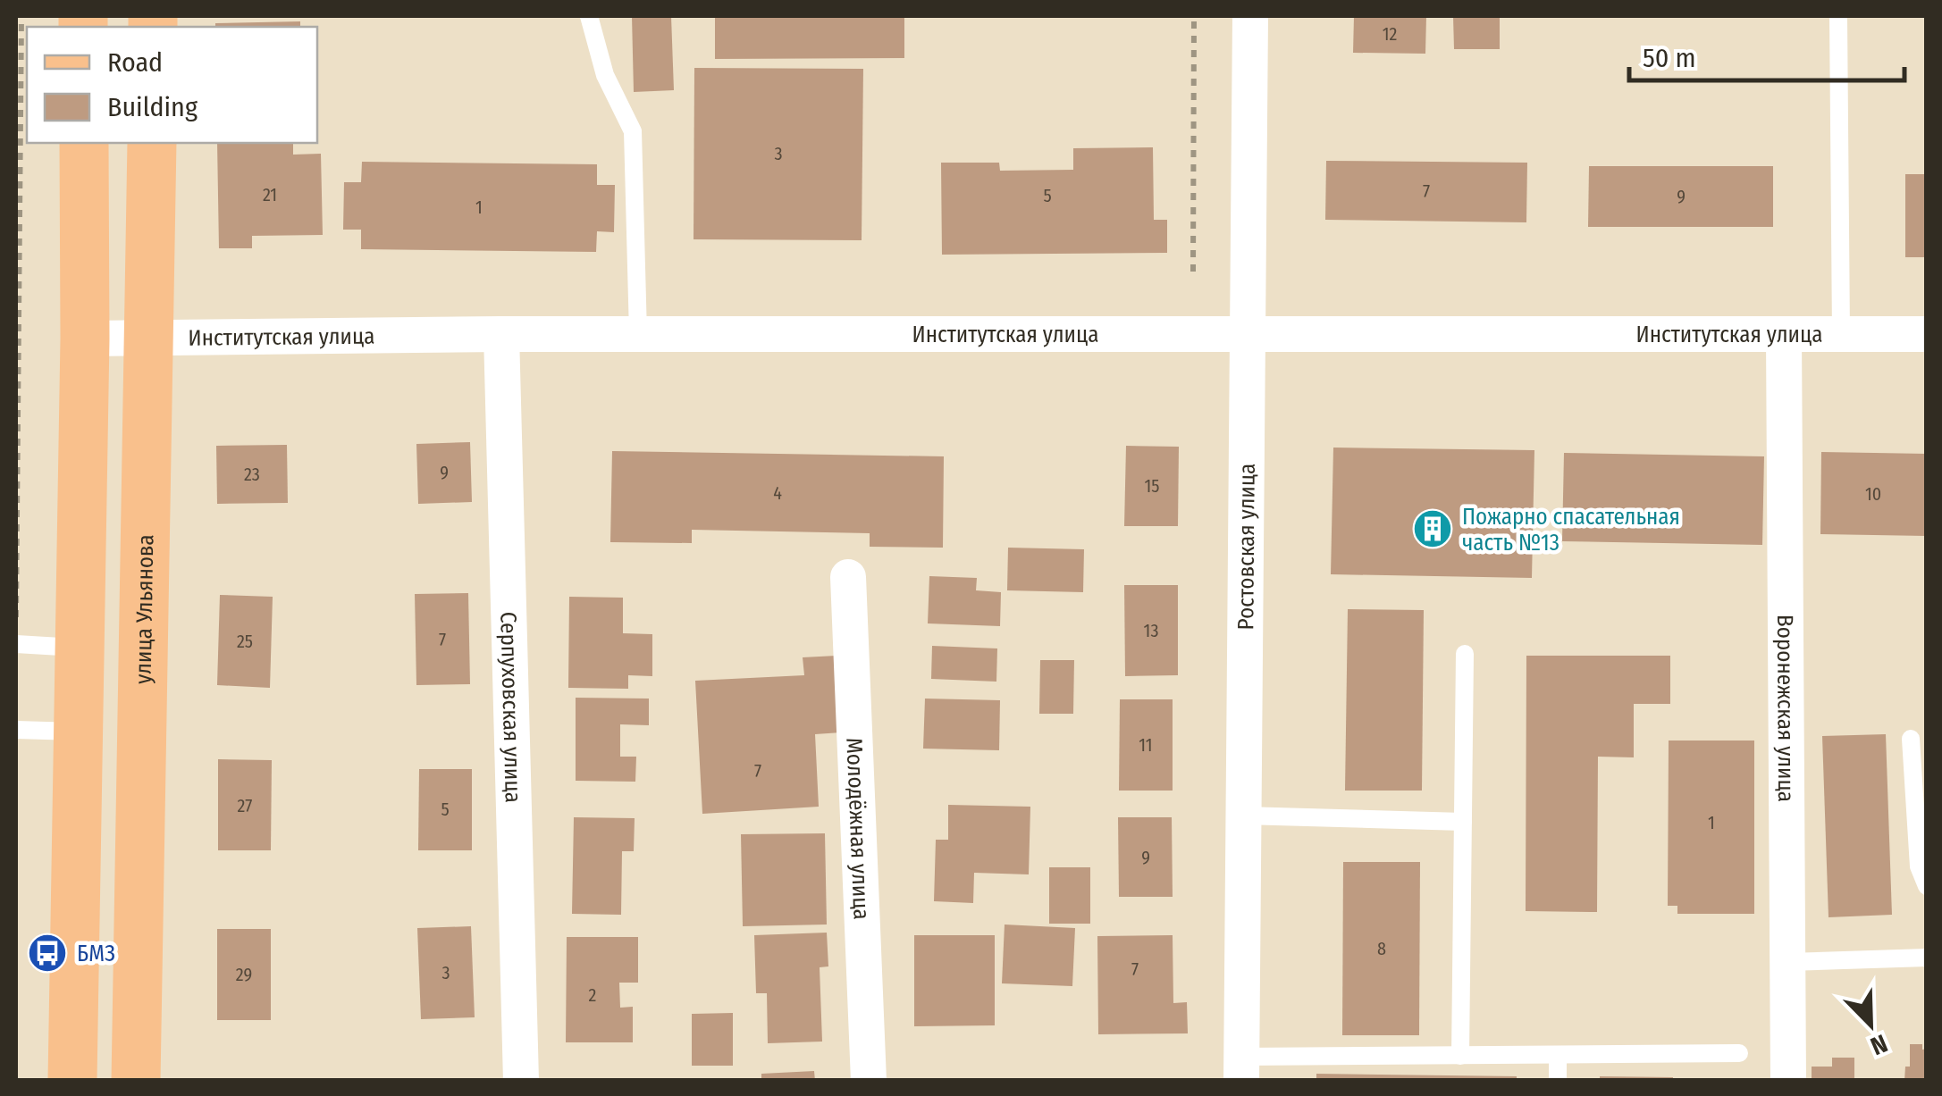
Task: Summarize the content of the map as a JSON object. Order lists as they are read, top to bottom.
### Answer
{
  "streets": {
    "main road": ["улица Ульянова"],
    "street": [
      "Институтская улица",
      "Ростовская улица",
      "Серпуховская улица",
      "Воронежская улица",
      "Молодёжная улица"
    ]
  },
  "crossings": [
    ["Институтская улица", "Ростовская улица"],
    ["Институтская улица", "улица Ульянова"],
    ["Институтская улица", "Серпуховская улица"],
    ["Институтская улица", "Воронежская улица"]
  ],
  "places": {
    "building": ["Пожарно спасательная часть №13"],
    "bus stop": ["БМЗ"]
  },
  "house_numbers": [
    "12",
    "3",
    "7",
    "21",
    "5",
    "9",
    "1",
    "9",
    "23",
    "15",
    "4",
    "10",
    "13",
    "7",
    "25",
    "11",
    "7",
    "27",
    "5",
    "1",
    "9",
    "8",
    "7",
    "3",
    "29",
    "2"
  ],
  "legend": ["Road", "Building"],
  "scale_bar": "50 m",
  "north": "bottom right"
}
